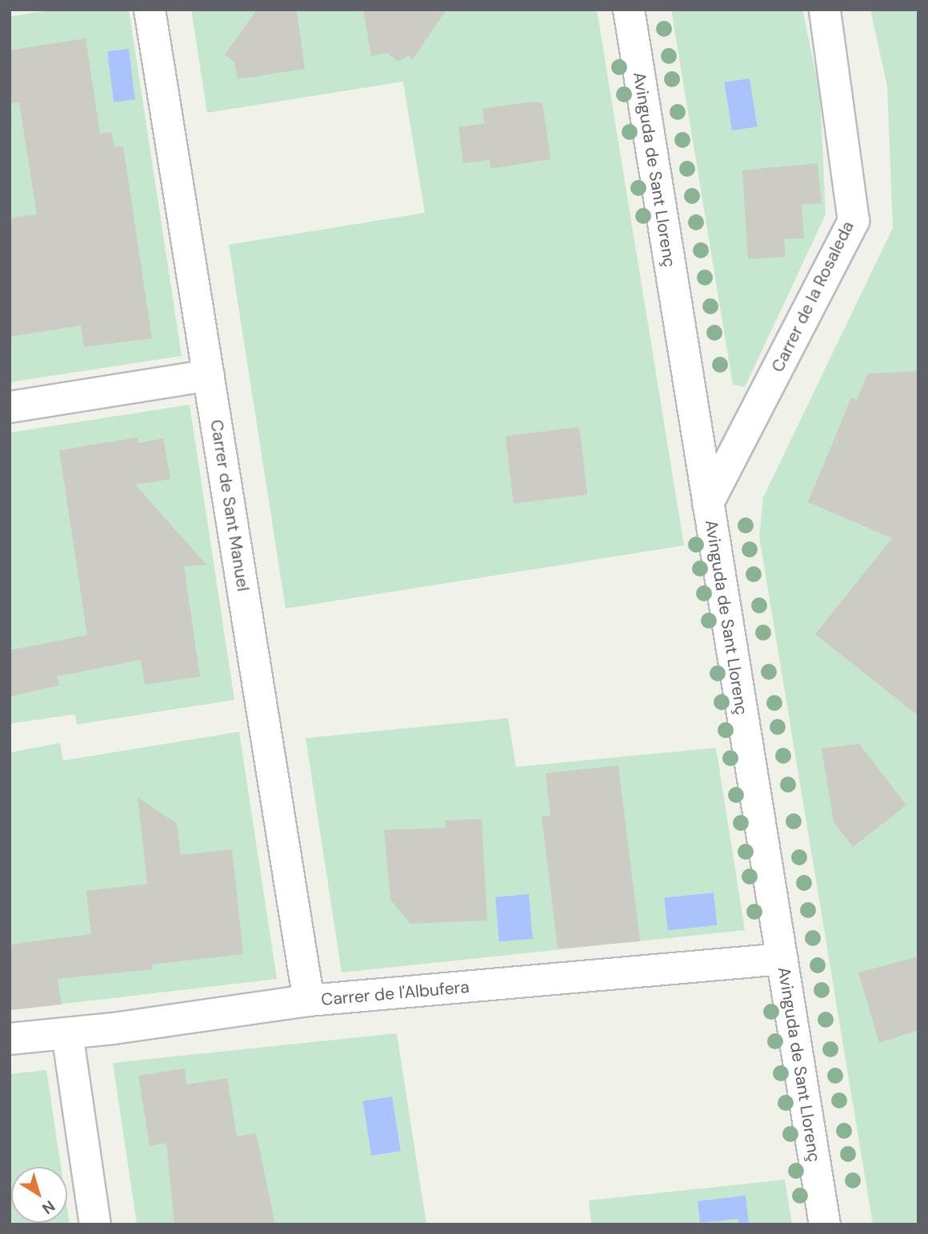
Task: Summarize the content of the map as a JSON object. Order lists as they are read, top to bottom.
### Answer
{
  "streets": {
    "street": [
      "Avinguda de Sant Llorenç",
      "Carrer de la Rosaleda",
      "Carrer de Sant Manuel",
      "Carrer de l'Albufera"
    ]
  },
  "crossings": [
    ["Avinguda de Sant Llorenç", "Carrer de la Rosaleda"],
    ["Avinguda de Sant Llorenç", "Carrer de l'Albufera"],
    ["Carrer de Sant Manuel", "Carrer de l'Albufera"]
  ],
  "north": "bottom right"
}
